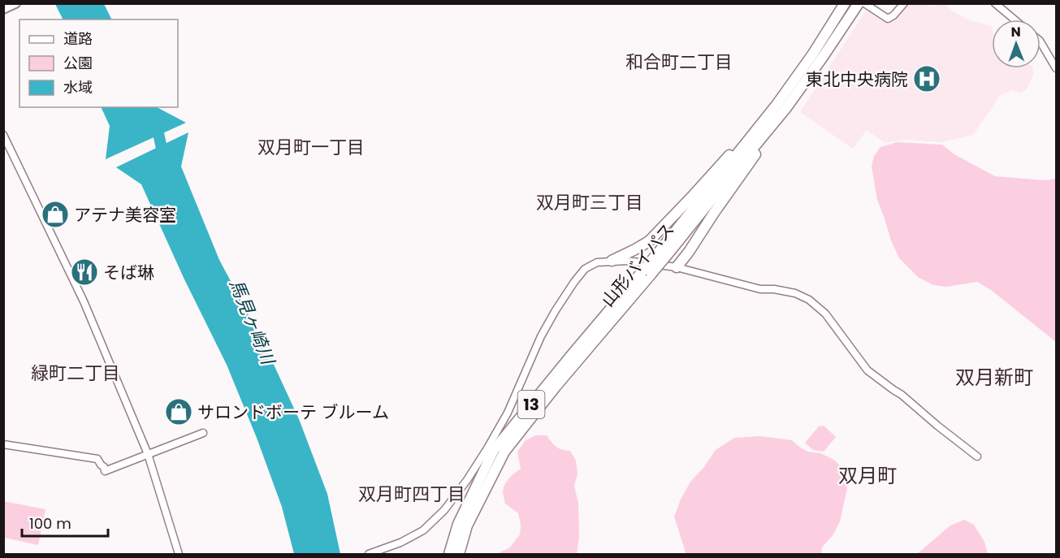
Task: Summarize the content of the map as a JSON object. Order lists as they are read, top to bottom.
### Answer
{
  "streets": {
    "highway": ["山形バイパス", "13"]
  },
  "districts": [
    "和合町二丁目",
    "双月町一丁目",
    "双月町三丁目",
    "緑町二丁目",
    "双月新町",
    "双月町",
    "双月町四丁目"
  ],
  "water": ["馬見ヶ崎川"],
  "places": {
    "hospital": ["東北中央病院"],
    "shop": ["アテナ美容室", "サロンドボーテ ブルーム"],
    "restaurant": ["そば琳"]
  },
  "legend": ["道路", "公園", "水域"],
  "scale_bar": "100 m",
  "north": "top"
}
